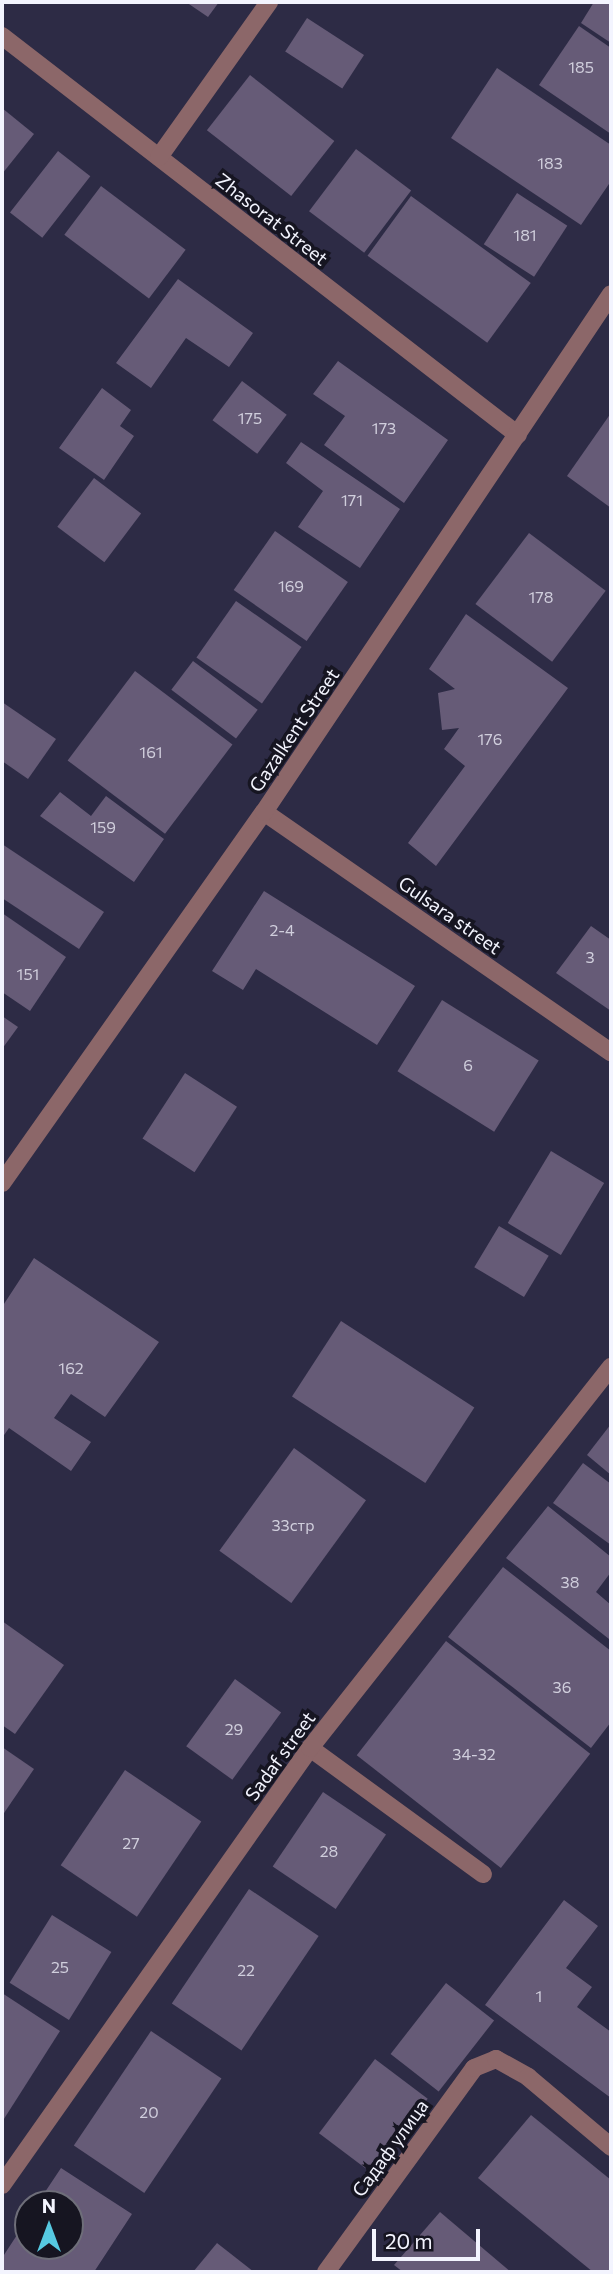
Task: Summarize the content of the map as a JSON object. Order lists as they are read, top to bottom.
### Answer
{
  "streets": {
    "street": [
      "Zhasorat Street",
      "Gazalkent Street",
      "Gulsara street",
      "Sadaf street",
      "Садаф улица"
    ]
  },
  "crossings": [
    ["Zhasorat Street", "Gazalkent Street"],
    ["Gazalkent Street", "Gulsara street"]
  ],
  "house_numbers": [
    "185",
    "183",
    "181",
    "175",
    "173",
    "171",
    "169",
    "178",
    "176",
    "161",
    "159",
    "2-4",
    "3",
    "151",
    "6",
    "162",
    "33стр",
    "38",
    "36",
    "29",
    "34-32",
    "27",
    "28",
    "25",
    "22",
    "1",
    "20"
  ],
  "scale_bar": "20 m",
  "north": "top"
}
